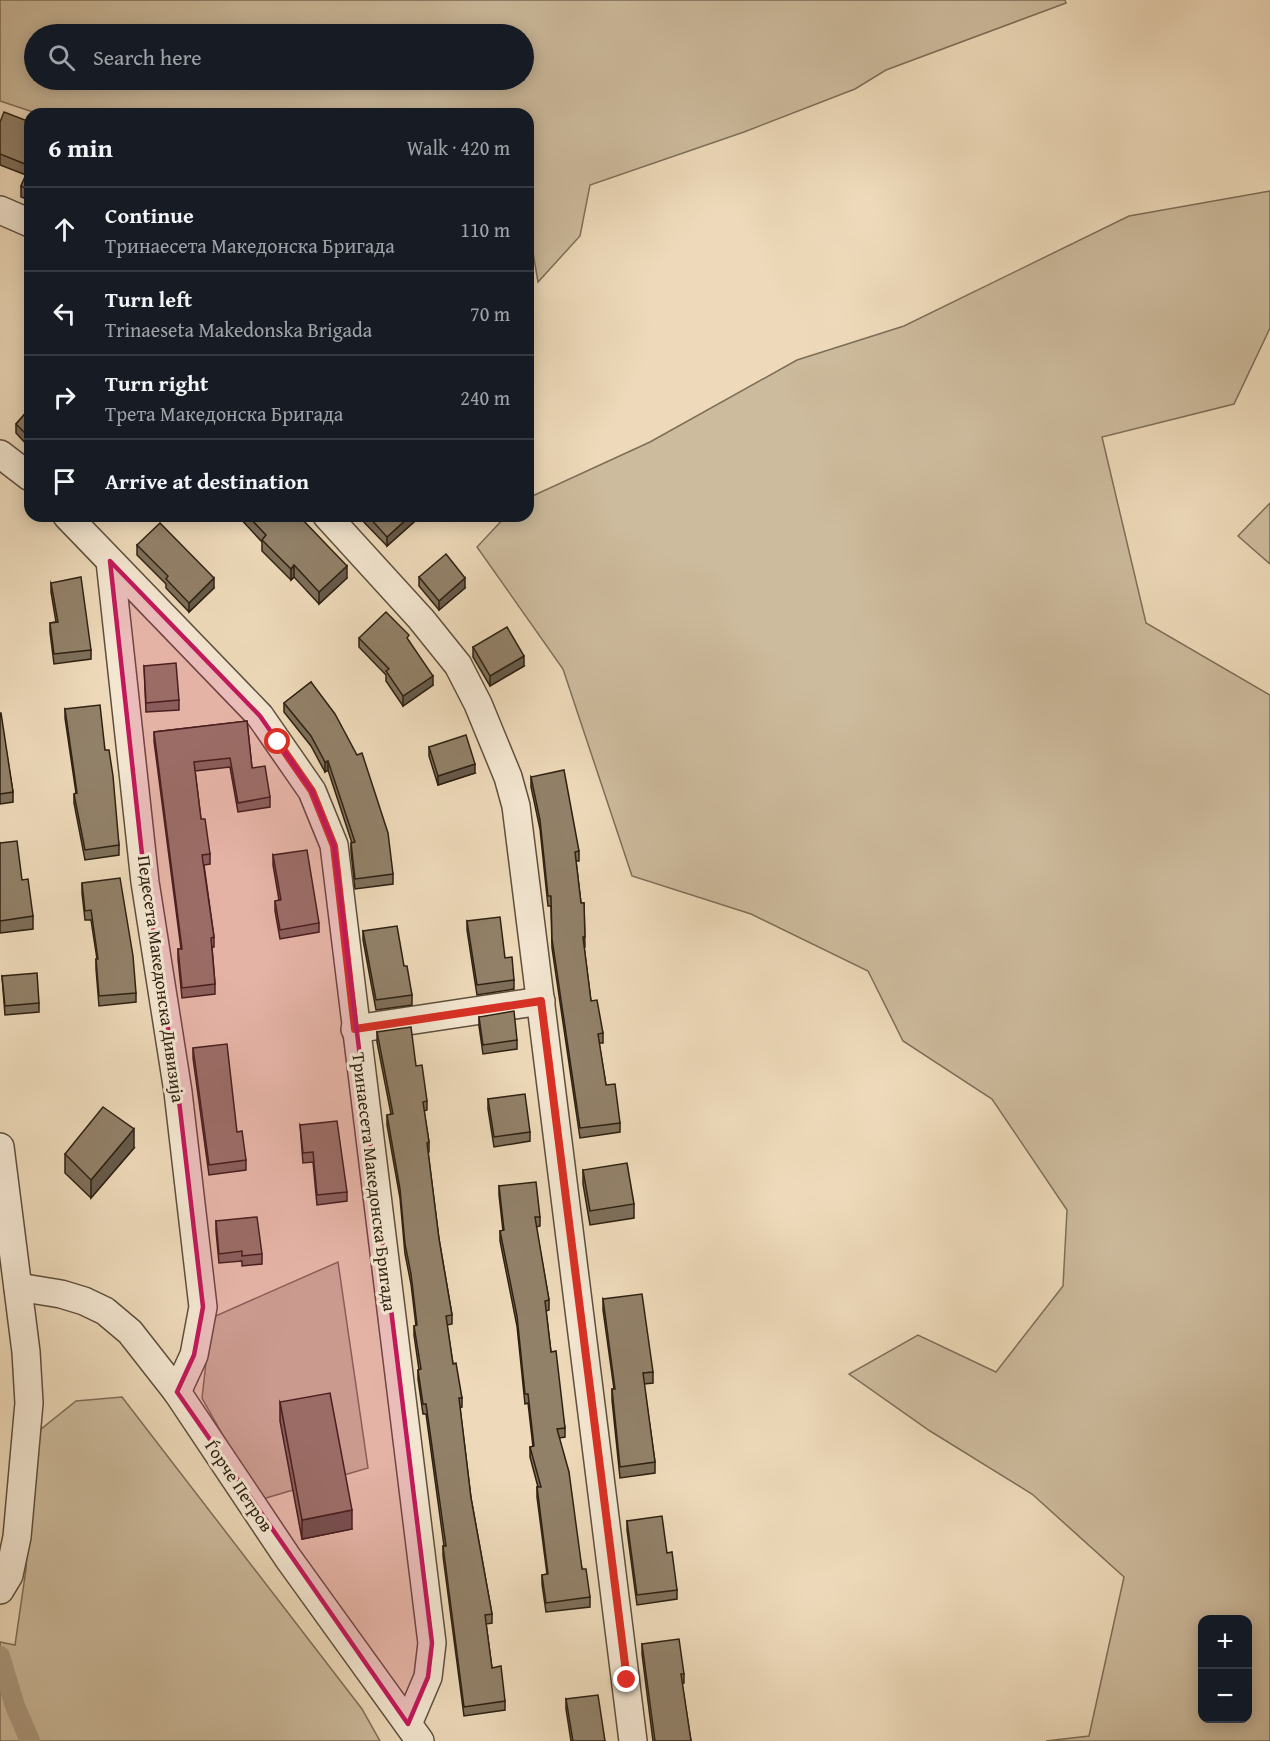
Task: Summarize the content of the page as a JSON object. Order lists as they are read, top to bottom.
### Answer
{
  "streets": {
    "street": ["Педесета Македонска Дивизија", "Тринаесета Македонска Бригада", "Ѓорче Петров"]
  },
  "crossings": [
    ["Педесета Македонска Дивизија", "Тринаесета Македонска Бригада"],
    ["Педесета Македонска Дивизија", "Ѓорче Петров"],
    ["Тринаесета Македонска Бригада", "Ѓорче Петров"]
  ],
  "page": {
    "search": "Search here",
    "heading": ["6 min", "Walk · 420 m"],
    "list": [
      ["Continue", "Тринаесета Македонска Бригада", "110 m"],
      ["Turn left", "Trinaeseta Makedonska Brigada", "70 m"],
      ["Turn right", "Трета Македонска Бригада", "240 m"],
      "Arrive at destination"
    ],
    "map_buttons": ["+", "−"]
  }
}
